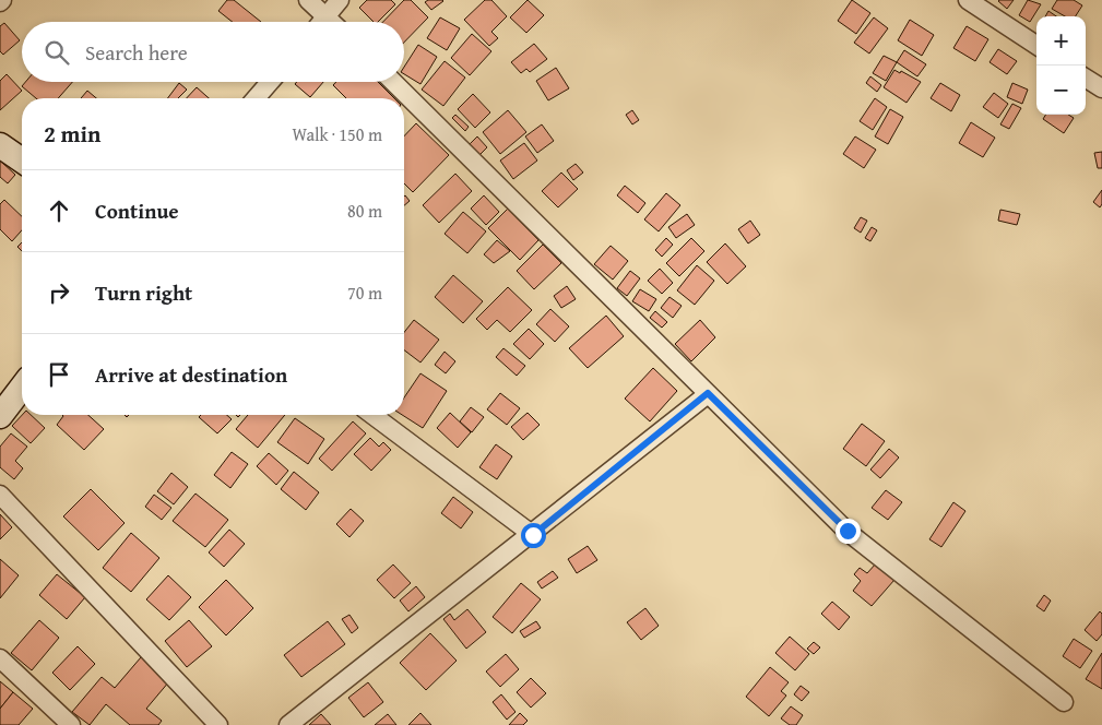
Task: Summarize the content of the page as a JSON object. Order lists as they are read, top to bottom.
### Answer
{
  "page": {
    "map_buttons": ["+", "−"],
    "search": "Search here",
    "heading": ["2 min", "Walk · 150 m"],
    "list": [
      ["Continue", "80 m"],
      ["Turn right", "70 m"],
      "Arrive at destination"
    ]
  }
}
